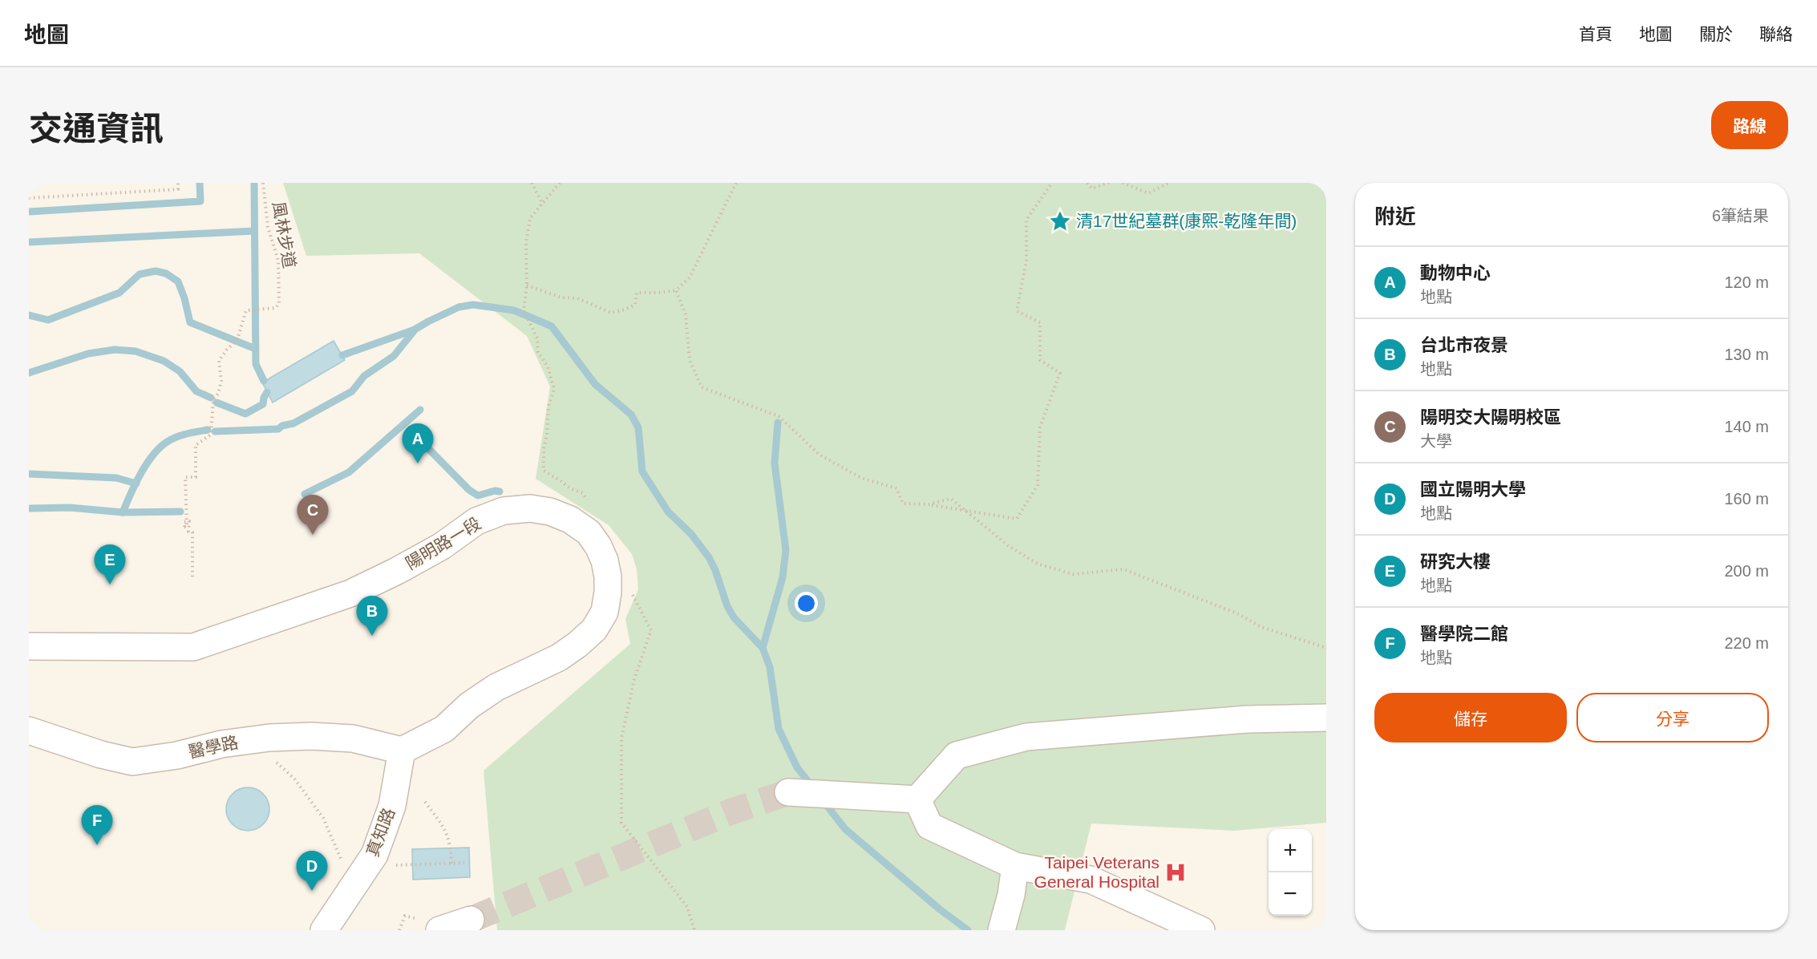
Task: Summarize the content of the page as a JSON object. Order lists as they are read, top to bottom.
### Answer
{
  "streets": {
    "lane": ["陽明路一段", "醫學路", "真知路"],
    "path": ["風林步道"]
  },
  "crossings": [
    ["陽明路一段", "醫學路"],
    ["陽明路一段", "真知路"],
    ["醫學路", "真知路"]
  ],
  "places": {
    "place": ["清17世紀墓群(康熙-乾隆年間)"],
    "hospital": ["Taipei Veterans General Hospital"]
  },
  "page": {
    "header": "地圖",
    "nav": [
      "首頁",
      "地圖",
      "關於",
      "聯絡"
    ],
    "title": "交通資訊",
    "buttons": [
      "路線",
      ["儲存", "分享"]
    ],
    "heading": ["附近", "6筆結果"],
    "list": [
      {
        "mark": "A",
        "name": "動物中心",
        "note": "地點",
        "value": "120 m"
      },
      {
        "mark": "B",
        "name": "台北市夜景",
        "note": "地點",
        "value": "130 m"
      },
      {
        "mark": "C",
        "name": "陽明交大陽明校區",
        "note": "大學",
        "value": "140 m"
      },
      {
        "mark": "D",
        "name": "國立陽明大學",
        "note": "地點",
        "value": "160 m"
      },
      {
        "mark": "E",
        "name": "研究大樓",
        "note": "地點",
        "value": "200 m"
      },
      {
        "mark": "F",
        "name": "醫學院二館",
        "note": "地點",
        "value": "220 m"
      }
    ],
    "pins": [
      "A",
      "C",
      "E",
      "B",
      "F",
      "D"
    ],
    "map_buttons": ["+", "−"]
  }
}
